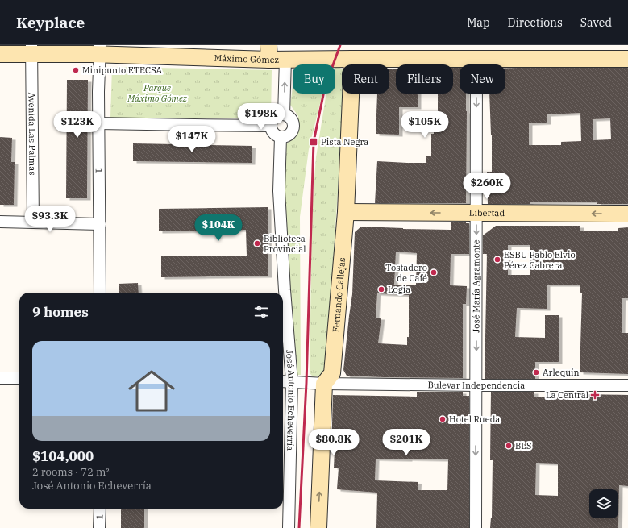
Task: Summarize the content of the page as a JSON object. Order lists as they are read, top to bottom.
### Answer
{
  "streets": {
    "street": [
      "Máximo Gómez",
      "Avenida Las Palmas",
      "1",
      "Libertad",
      "José María Agramonte",
      "Fernando Callejas",
      "Bulevar Independencia",
      "José Antonio Echeverría"
    ]
  },
  "crossings": [
    ["Máximo Gómez", "Avenida Las Palmas"],
    ["Máximo Gómez", "1"],
    ["Máximo Gómez", "José María Agramonte"],
    ["Máximo Gómez", "Fernando Callejas"],
    ["Libertad", "José María Agramonte"],
    ["Libertad", "Fernando Callejas"],
    ["José María Agramonte", "Bulevar Independencia"],
    ["Fernando Callejas", "Bulevar Independencia"],
    ["Bulevar Independencia", "José Antonio Echeverría"]
  ],
  "one_way": ["Libertad", "José María Agramonte"],
  "parks": ["Parque Máximo Gómez"],
  "places": {
    "other": [
      "Minipunto ETECSA",
      "Biblioteca Provincial",
      "ESBU Pablo Elvio Pérez Cabrera",
      "Tostadero de Café",
      "Logia",
      "Arlequín",
      "Hotel Rueda",
      "BLS"
    ],
    "transit": ["Pista Negra"],
    "health": ["La Central"]
  },
  "page": {
    "header": "Keyplace",
    "nav": ["Map", "Directions", "Saved"],
    "chip": [
      "Buy",
      "Rent",
      "Filters",
      "New"
    ],
    "price": [
      "$198K",
      "$123K",
      "$105K",
      "$147K",
      "$260K",
      "$93.3K",
      "$104K",
      "$80.8K",
      "$201K"
    ],
    "heading": "9 homes",
    "list": [
      {
        "name": "$104,000",
        "note": "2 rooms · 72 m² · José Antonio Echeverría"
      }
    ]
  }
}
